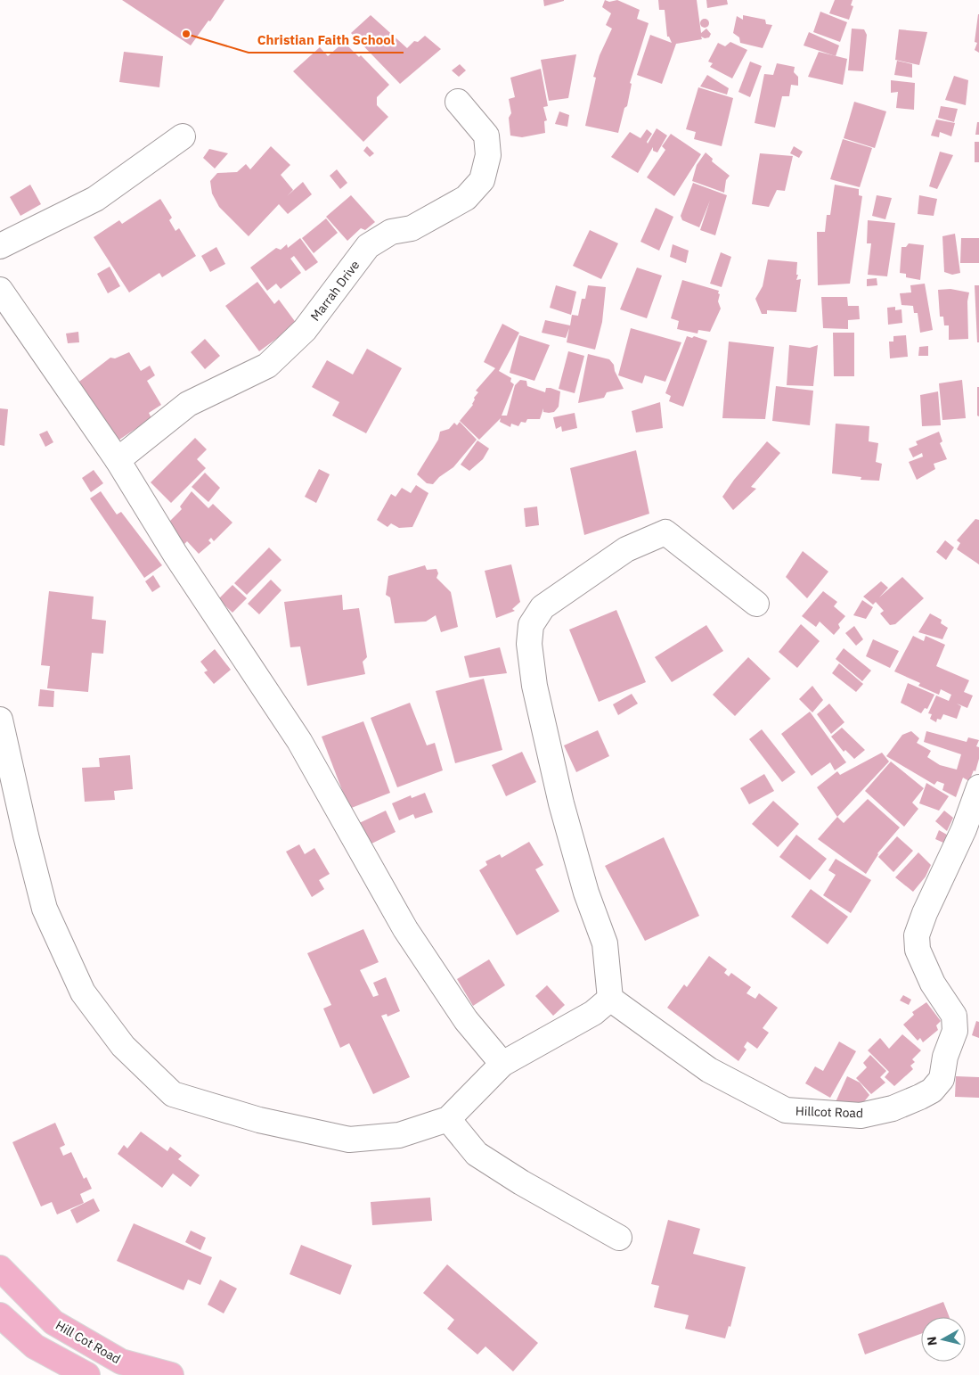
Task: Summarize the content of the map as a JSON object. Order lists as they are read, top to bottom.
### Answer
{
  "streets": {
    "main road": ["Hill Cot Road"],
    "street": ["Marrah Drive", "Hillcot Road"]
  },
  "places": ["Christian Faith School"],
  "north": "left"
}
